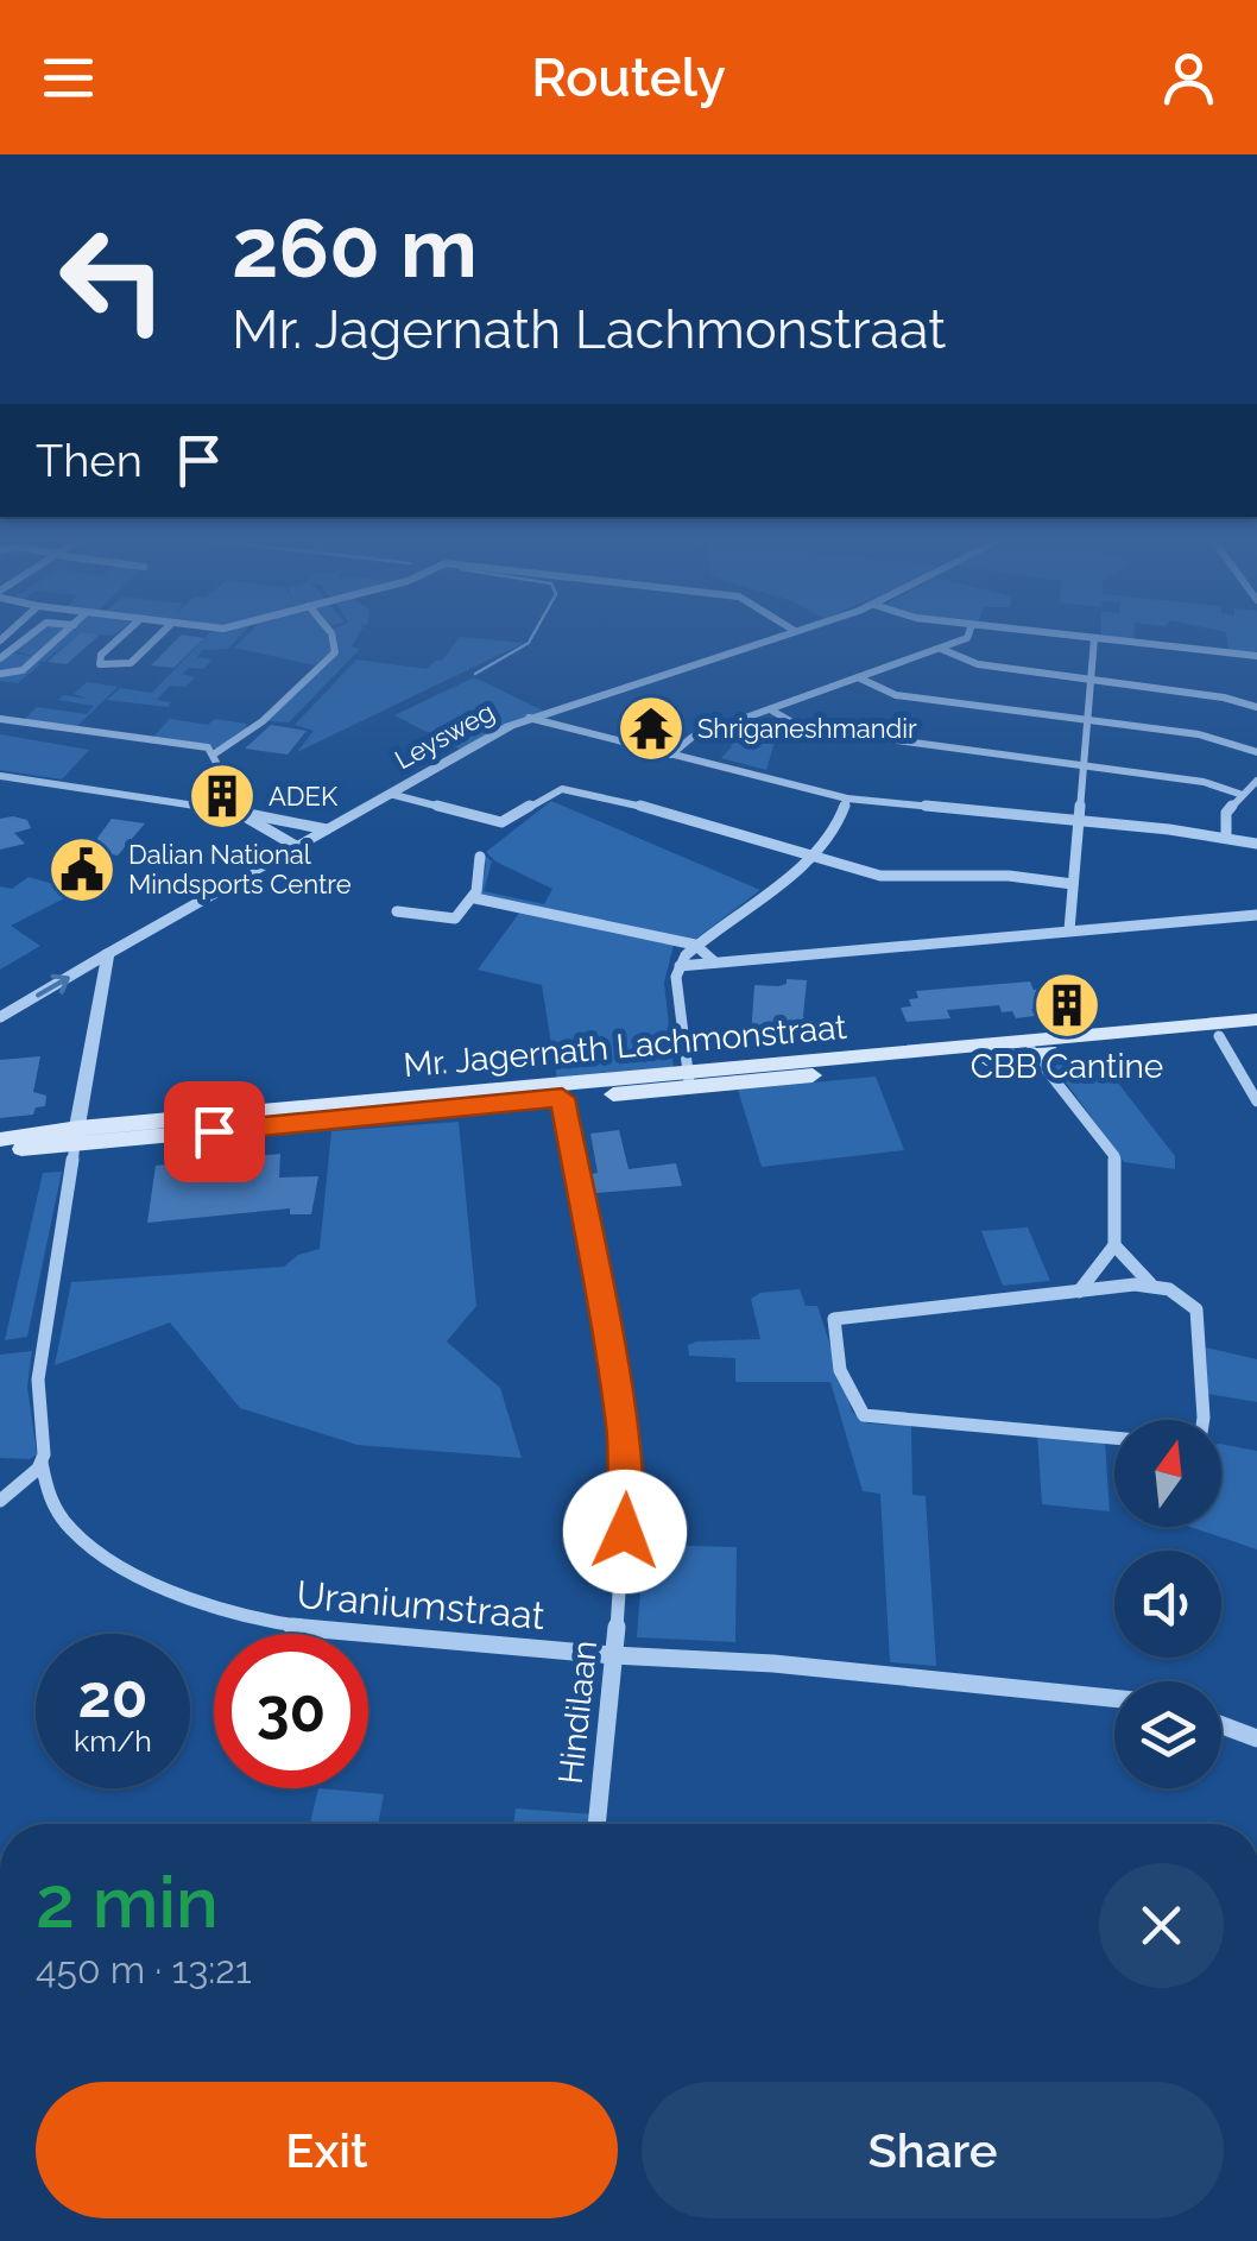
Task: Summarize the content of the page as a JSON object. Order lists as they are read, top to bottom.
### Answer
{
  "streets": {
    "main road": ["Mr. Jagernath Lachmonstraat"],
    "street": ["Leysweg", "Uraniumstraat", "Hindilaan"]
  },
  "crossings": [
    ["Mr. Jagernath Lachmonstraat", "Hindilaan"],
    ["Uraniumstraat", "Hindilaan"]
  ],
  "places": {
    "temple": ["Shriganeshmandir"],
    "building": ["ADEK", "CBB Cantine"],
    "public building": ["Dalian National Mindsports Centre"]
  },
  "north": "top",
  "page": {
    "header": "Routely",
    "turn": ["260 m", "Mr. Jagernath Lachmonstraat"],
    "then": "Then",
    "speed": "20 km/h",
    "limit": "30",
    "heading": ["2 min", "450 m · 13:21"],
    "buttons": ["Exit", "Share"]
  }
}
